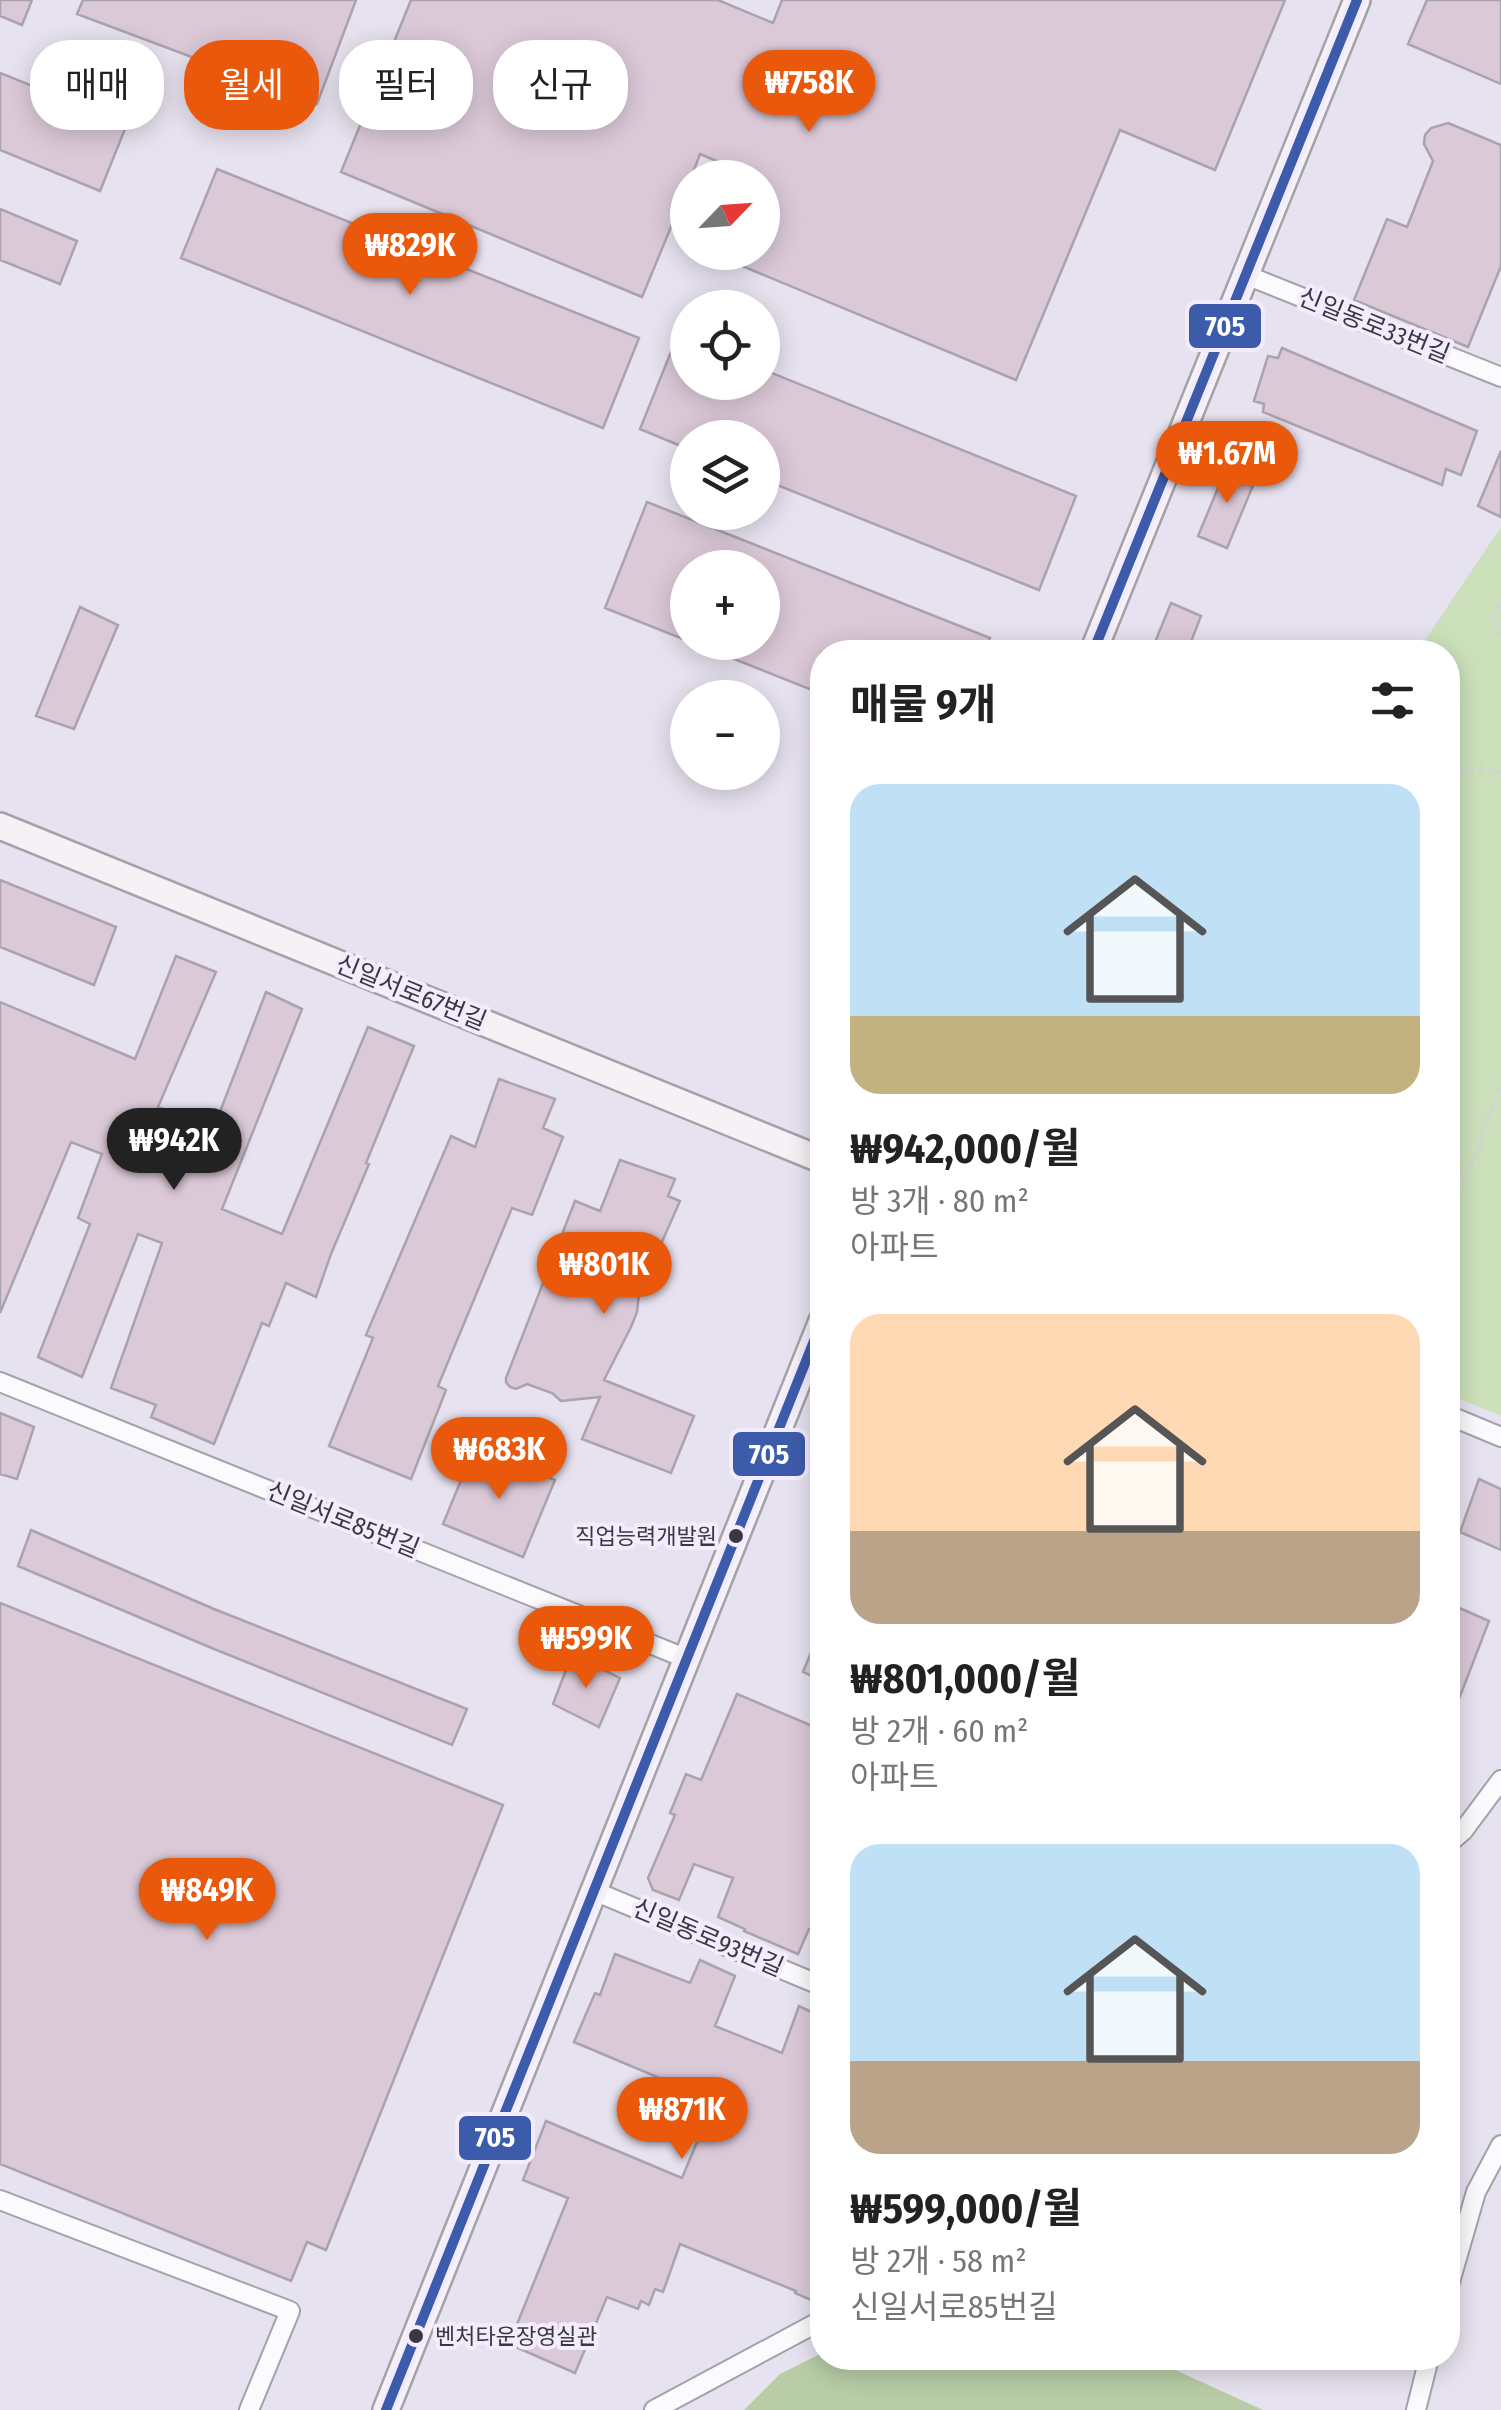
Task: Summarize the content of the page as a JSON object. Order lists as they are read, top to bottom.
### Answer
{
  "streets": {
    "main road": ["신일서로67번길"],
    "street": ["신일동로33번길", "신일서로85번길", "신일동로93번길"]
  },
  "places": ["직업능력개발원", "벤처타운장영실관"],
  "lines": ["transit line 705"],
  "north": "top right",
  "page": {
    "chip": [
      "매매",
      "월세",
      "필터",
      "신규"
    ],
    "price": [
      "₩758K",
      "₩829K",
      "₩1.67M",
      "₩942K",
      "₩801K",
      "₩683K",
      "₩599K",
      "₩849K",
      "₩871K"
    ],
    "map_buttons": ["+", "−"],
    "heading": "매물 9개",
    "list": [
      {
        "name": "₩942,000/월",
        "note": "방 3개 · 80 m² · 아파트"
      },
      {
        "name": "₩801,000/월",
        "note": "방 2개 · 60 m² · 아파트"
      },
      {
        "name": "₩599,000/월",
        "note": "방 2개 · 58 m² · 신일서로85번길"
      }
    ]
  }
}
